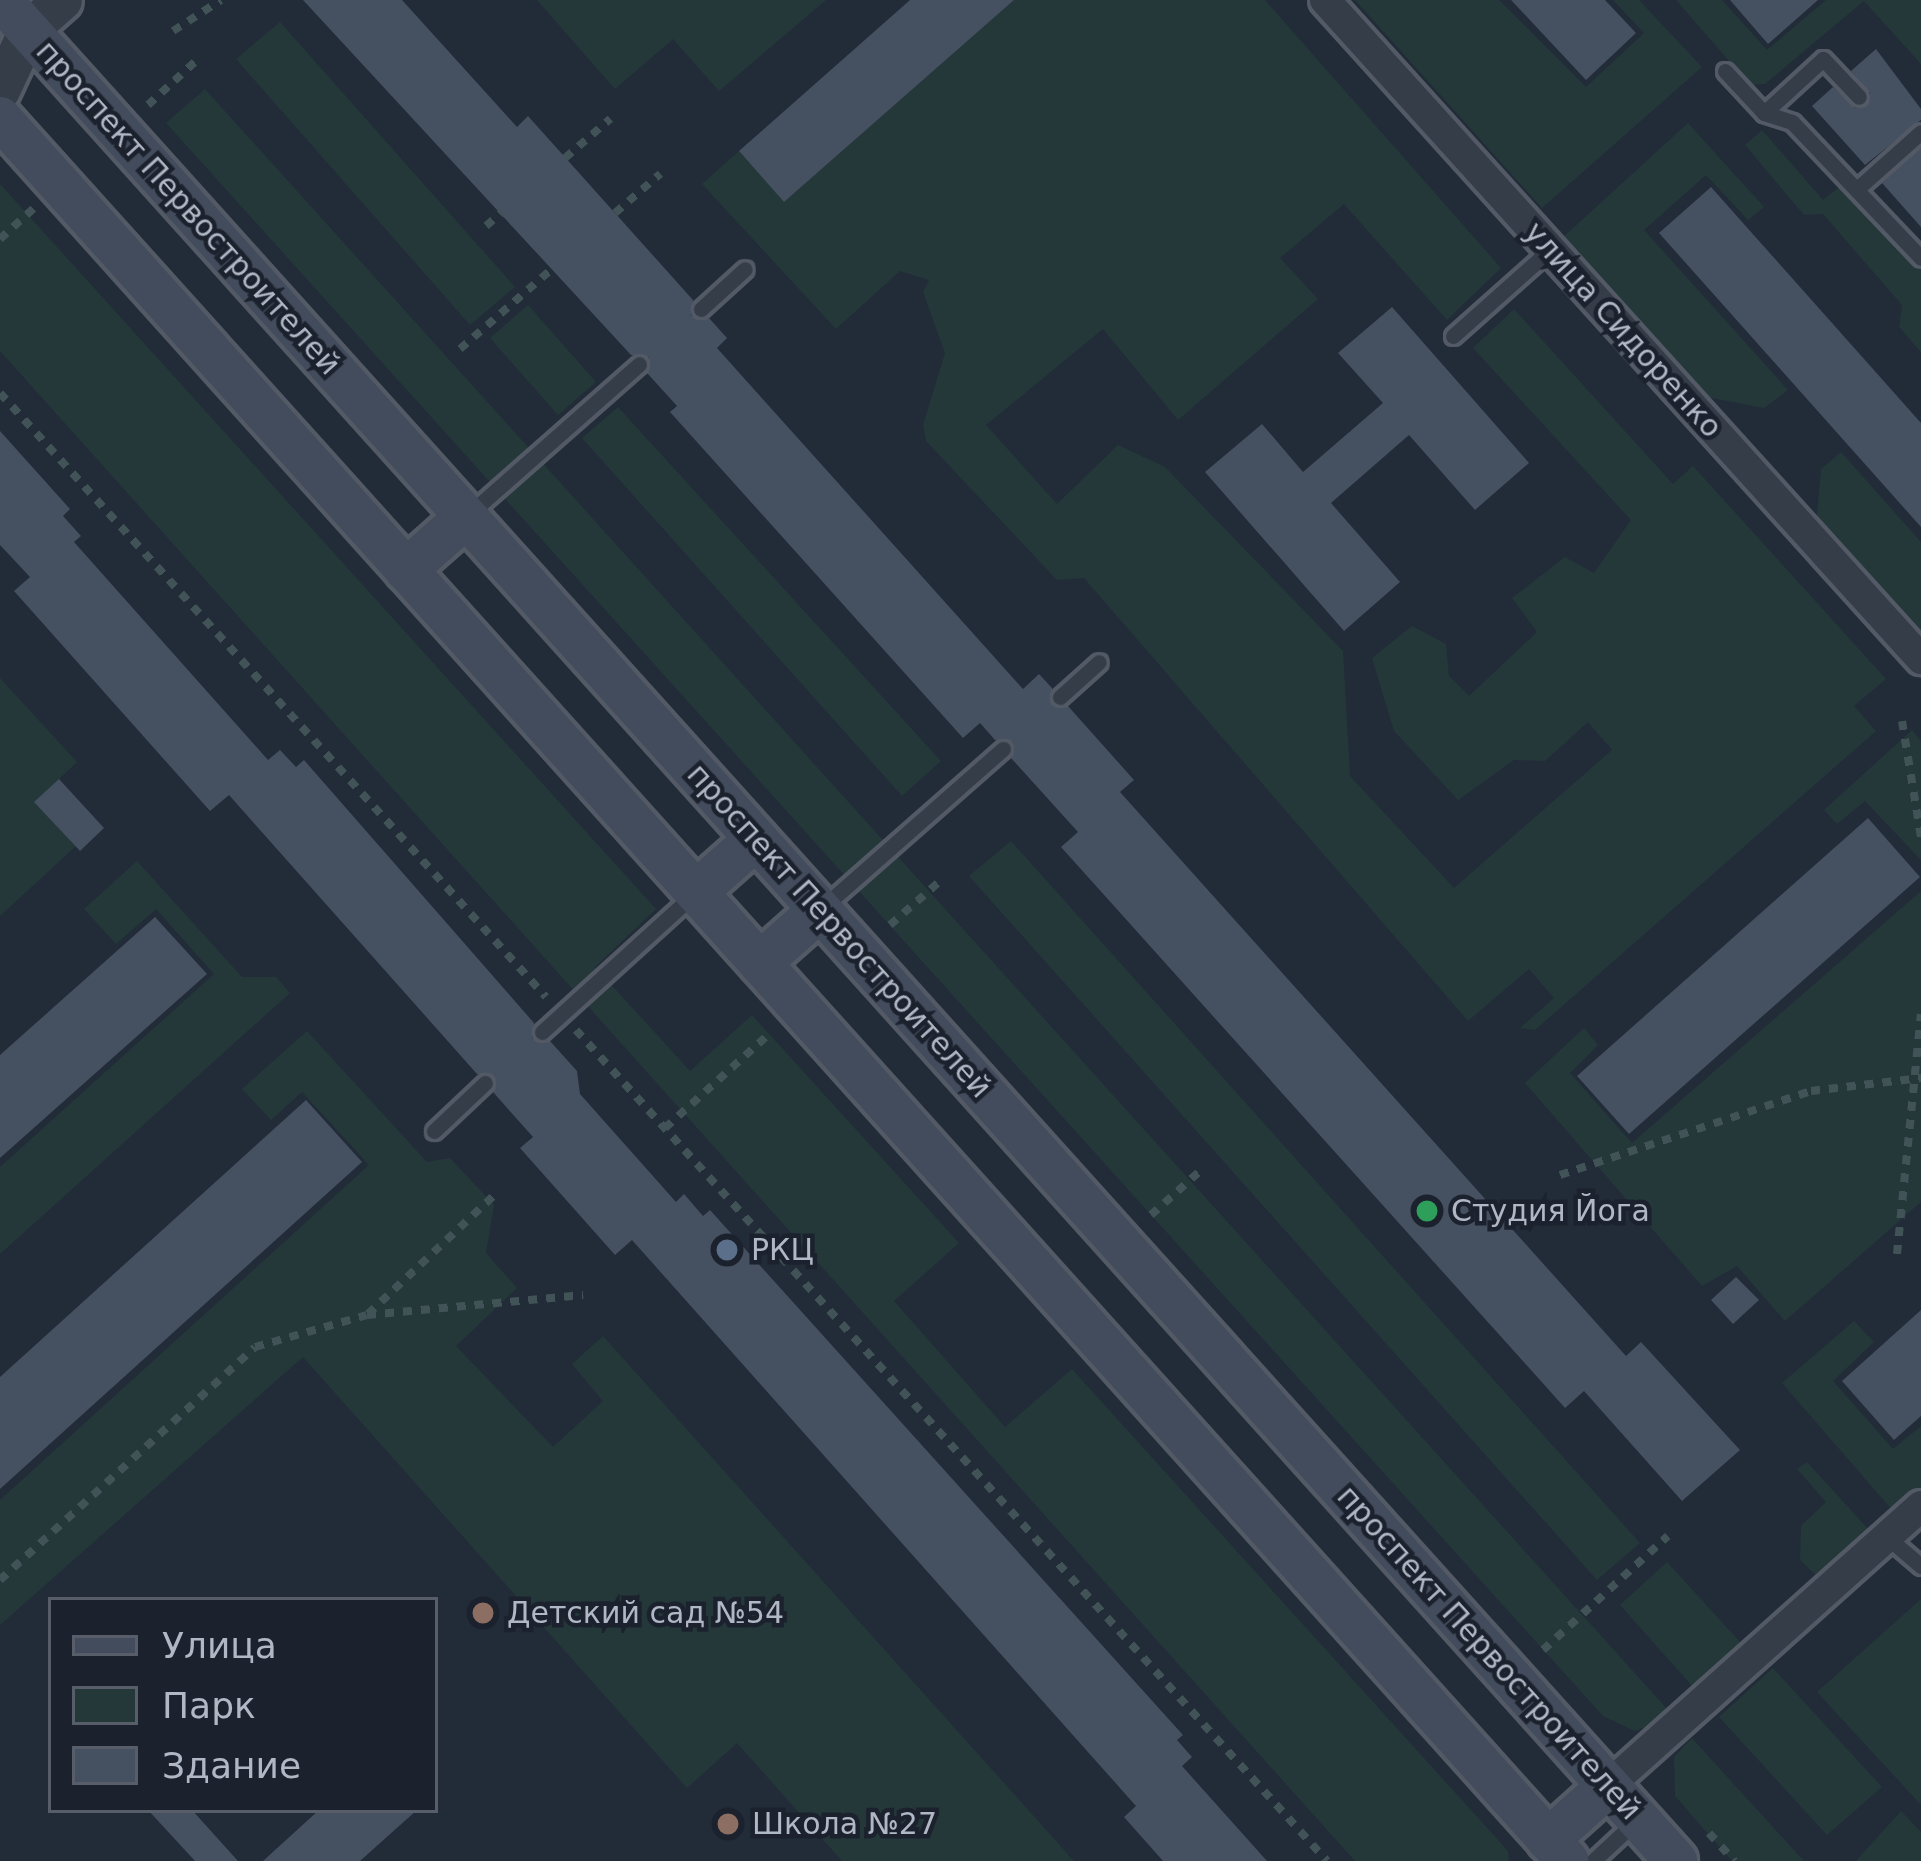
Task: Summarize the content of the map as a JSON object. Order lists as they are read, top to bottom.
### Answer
{
  "streets": {
    "main road": ["проспект Первостроителей"],
    "street": ["улица Сидоренко"]
  },
  "places": [
    "Студия Йога",
    "РКЦ",
    "Детский сад №54",
    "Школа №27"
  ],
  "legend": ["Улица", "Парк", "Здание"]
}
